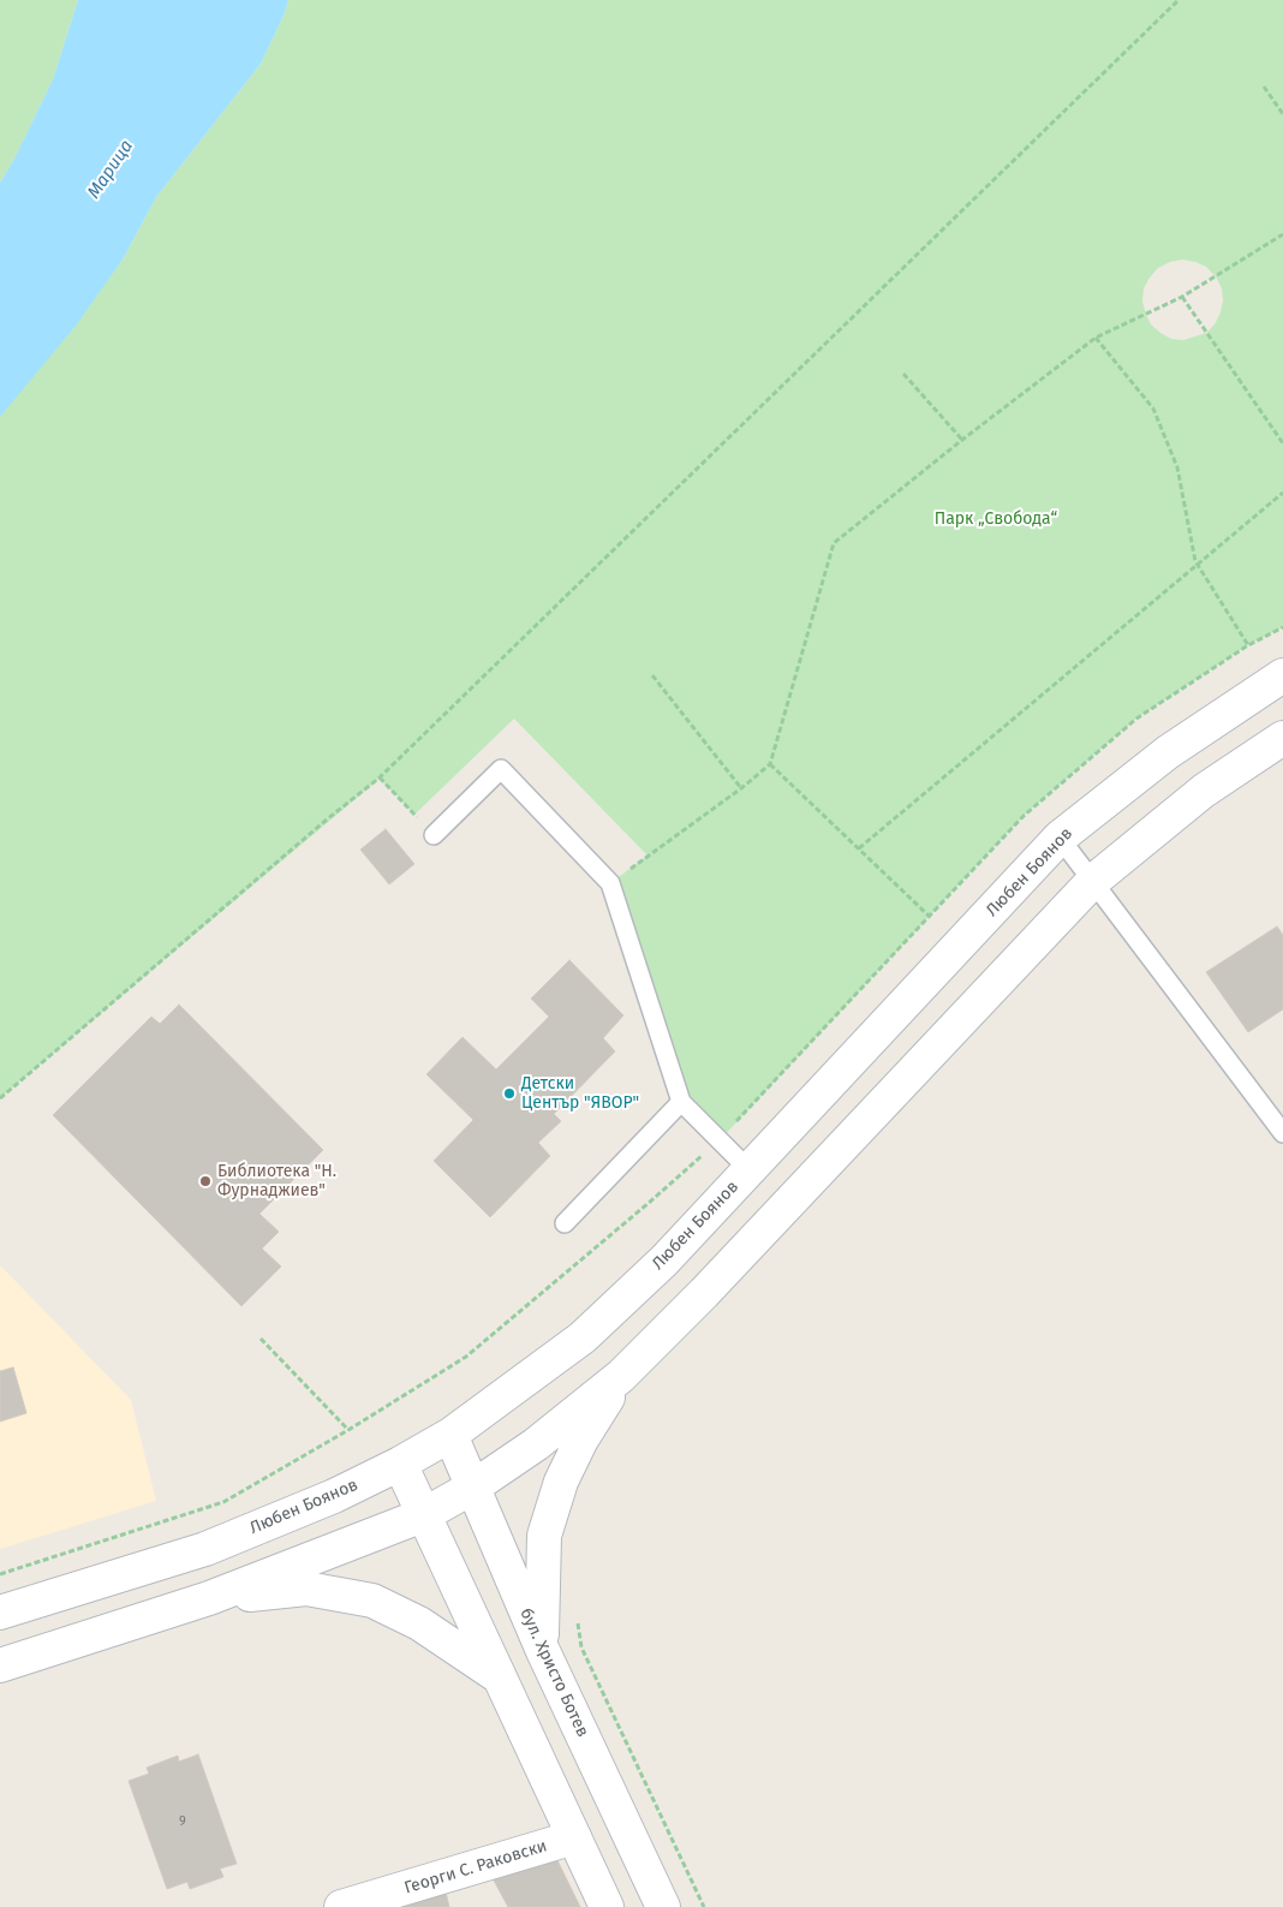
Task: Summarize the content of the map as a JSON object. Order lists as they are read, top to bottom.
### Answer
{
  "streets": {
    "main road": ["Любен Боянов", "бул. Христо Ботев", "Георги С. Раковски"]
  },
  "crossings": [
    ["Любен Боянов", "бул. Христо Ботев"]
  ],
  "water": ["Марица"],
  "parks": ["Парк „Свобода“"],
  "places": ["Детски Център \"ЯВОР\"", "Библиотека \"Н. Фурнаджиев\""],
  "house_numbers": ["9"]
}
